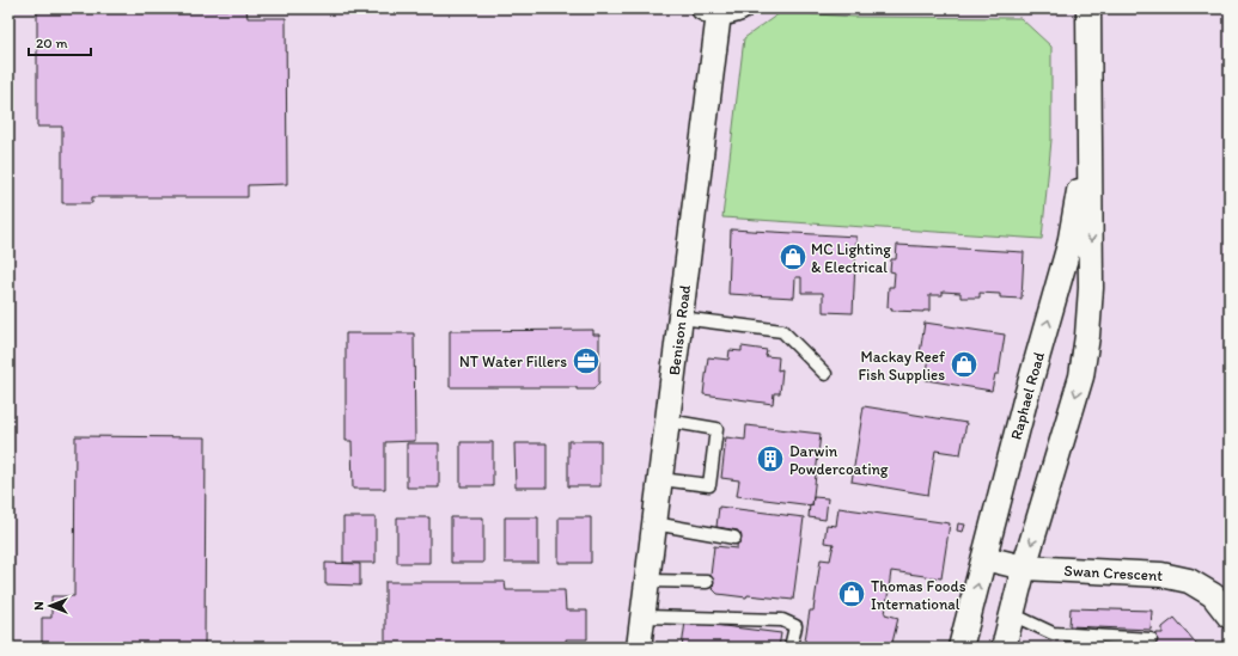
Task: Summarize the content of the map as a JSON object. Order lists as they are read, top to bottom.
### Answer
{
  "streets": {
    "street": ["Benison Road", "Raphael Road", "Swan Crescent"]
  },
  "crossings": [
    ["Raphael Road", "Swan Crescent"]
  ],
  "places": {
    "shop": ["MC Lighting & Electrical", "Mackay Reef Fish Supplies", "Thomas Foods International"],
    "office": ["NT Water Fillers"],
    "building": ["Darwin Powdercoating"]
  },
  "scale_bar": "20 m",
  "north": "left"
}
